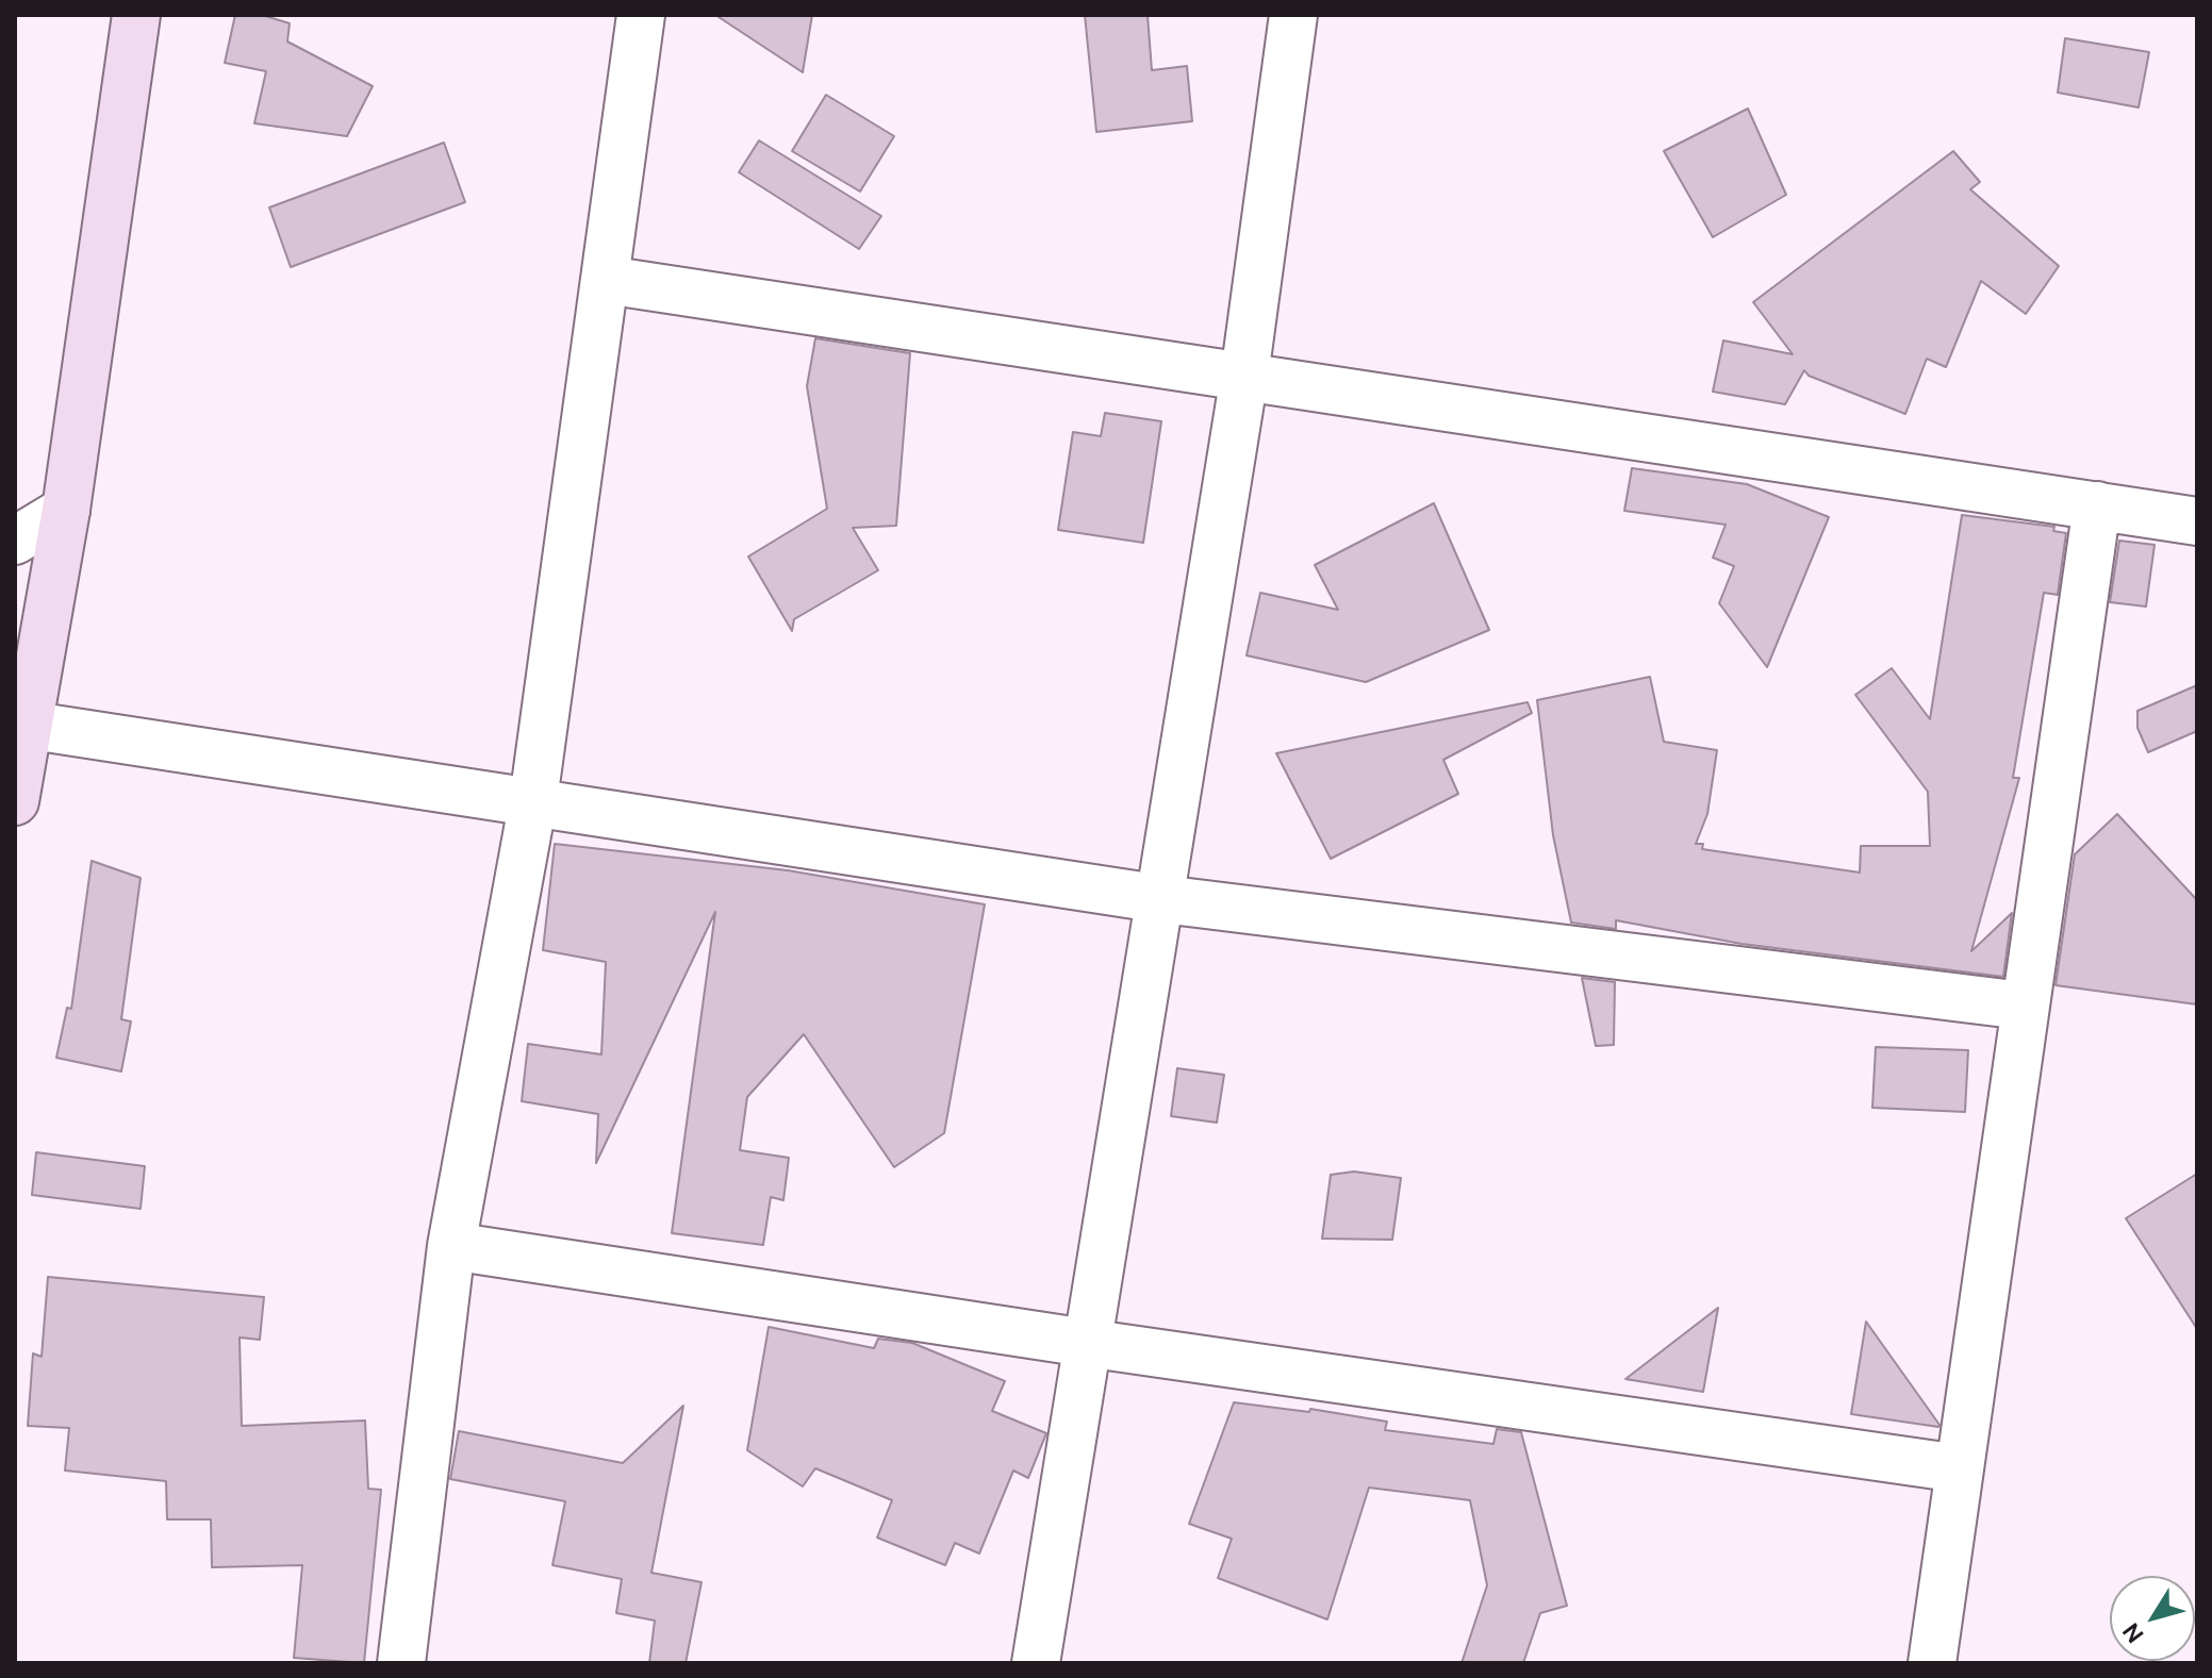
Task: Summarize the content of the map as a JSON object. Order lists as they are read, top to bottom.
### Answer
{
  "north": "bottom left"
}
